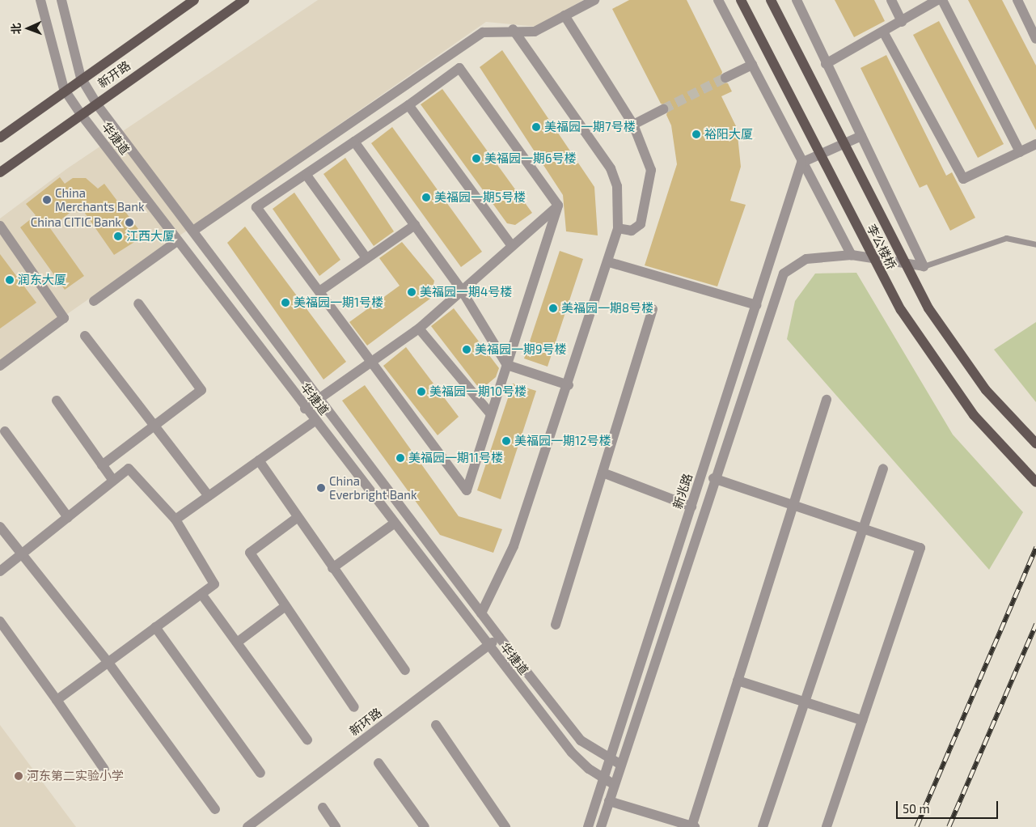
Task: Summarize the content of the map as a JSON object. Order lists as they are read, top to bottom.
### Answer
{
  "streets": {
    "main road": ["新开路", "李公楼桥"],
    "street": ["华捷道", "新兆路", "新环路"]
  },
  "crossings": [
    ["新开路", "华捷道"],
    ["华捷道", "新兆路"],
    ["华捷道", "新环路"]
  ],
  "places": [
    "美福园一期7号楼",
    "裕阳大厦",
    "美福园一期6号楼",
    "美福园一期5号楼",
    "China Merchants Bank",
    "China CITIC Bank",
    "江西大厦",
    "润东大厦",
    "美福园一期4号楼",
    "美福园一期1号楼",
    "美福园一期8号楼",
    "美福园一期9号楼",
    "美福园一期10号楼",
    "美福园一期12号楼",
    "美福园一期11号楼",
    "China Everbright Bank",
    "河东第二实验小学"
  ],
  "scale_bar": "50 m",
  "north": "left"
}
